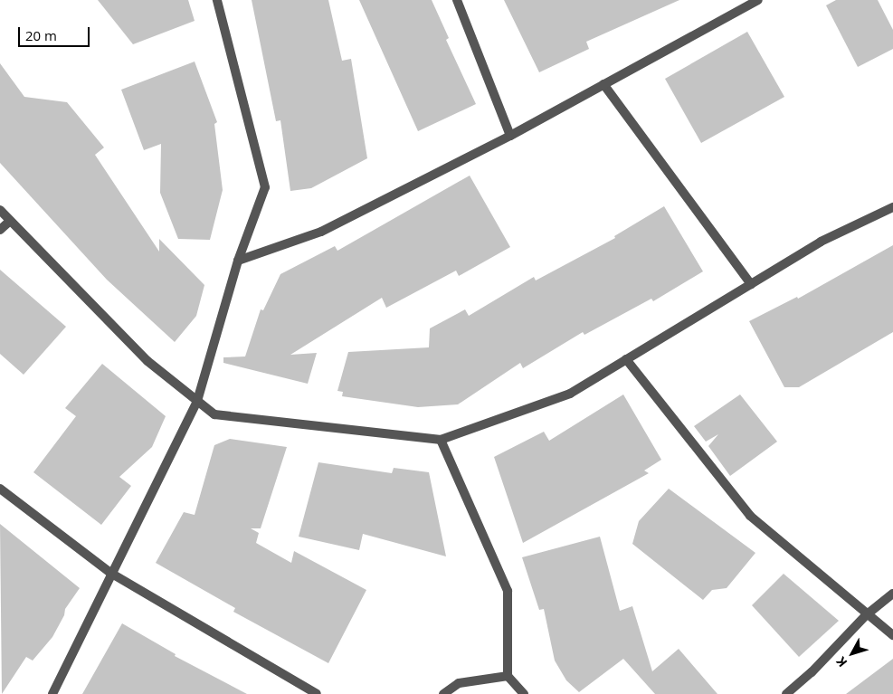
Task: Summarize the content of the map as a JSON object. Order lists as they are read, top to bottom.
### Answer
{
  "scale_bar": "20 m",
  "north": "bottom left"
}
